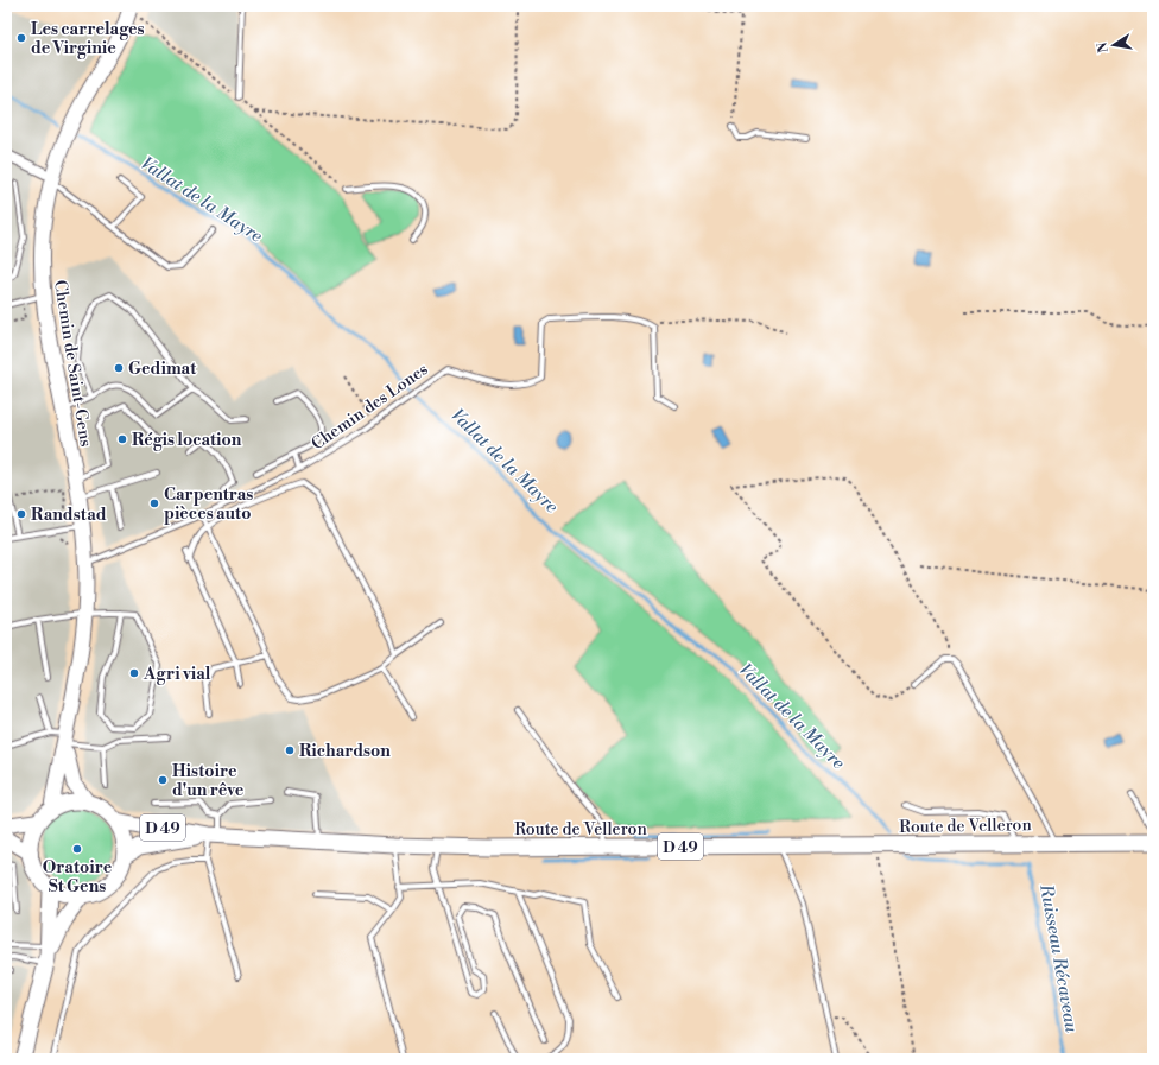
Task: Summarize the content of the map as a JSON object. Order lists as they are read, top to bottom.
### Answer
{
  "streets": {
    "main road": ["Chemin de Saint-Gens", "Route de Velleron", "D 49"],
    "lane": ["Chemin des Lones"]
  },
  "crossings": [
    ["Chemin de Saint-Gens", "Chemin des Lones"],
    ["Chemin de Saint-Gens", "Route de Velleron"]
  ],
  "water": ["Vallat de la Mayre", "Ruisseau Récaveau"],
  "places": [
    "Les carrelages de Virginie",
    "Gedimat",
    "Régis location",
    "Carpentras pièces auto",
    "Randstad",
    "Agri vial",
    "Richardson",
    "Histoire d'un rêve",
    "Oratoire St Gens"
  ],
  "north": "left"
}
